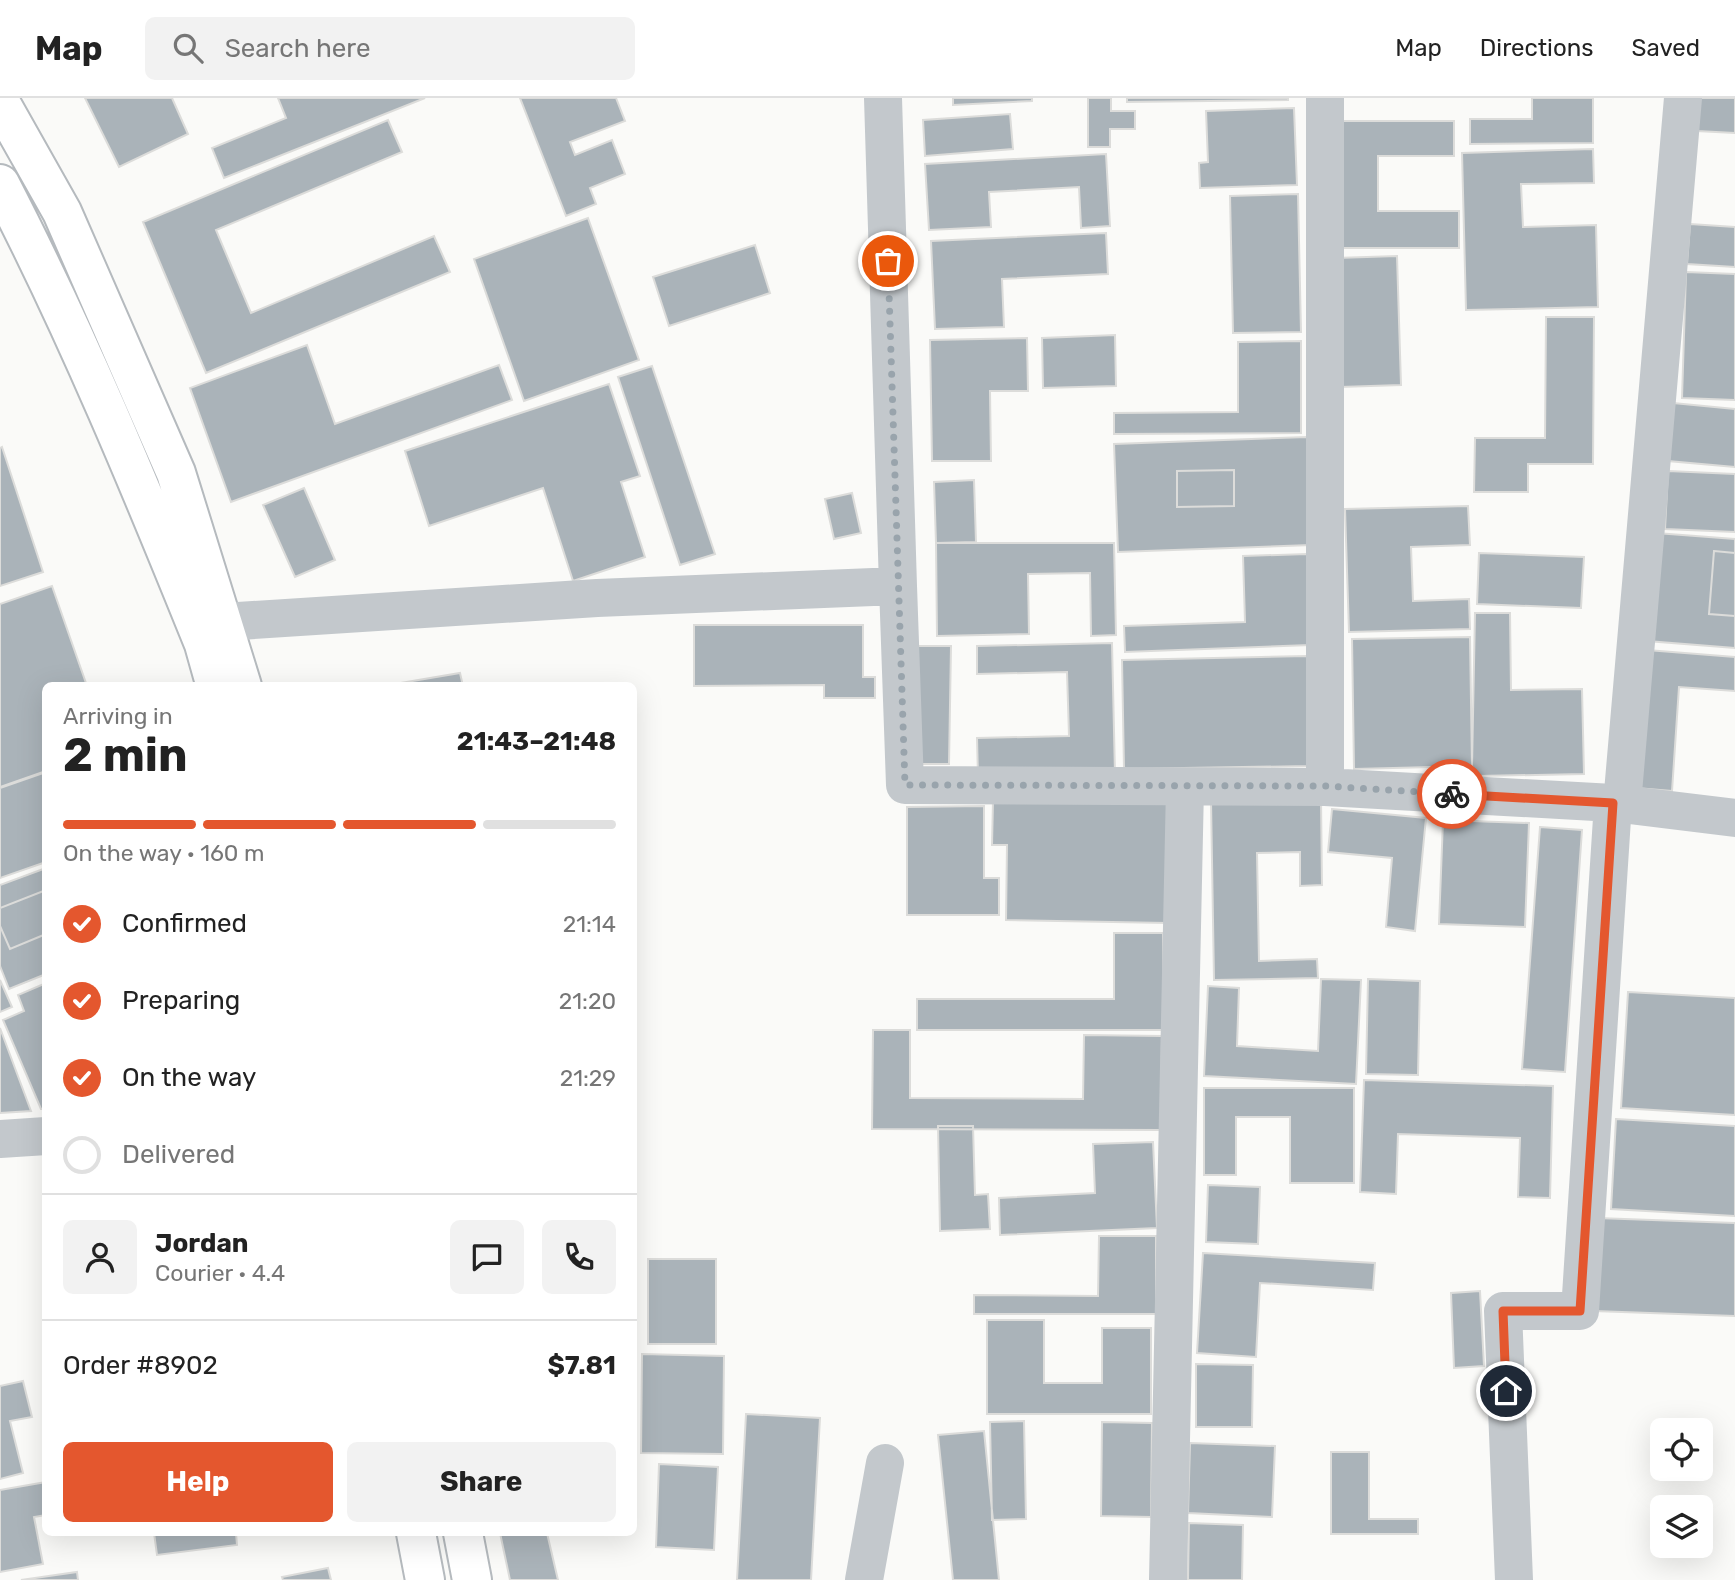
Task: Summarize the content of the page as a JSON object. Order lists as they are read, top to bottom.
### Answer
{
  "page": {
    "header": "Map",
    "search": "Search here",
    "nav": ["Map", "Directions", "Saved"],
    "heading": ["2 min", "Arriving in", "21:43–21:48"],
    "panel": [
      "Jordan",
      "Courier · 4.4",
      "Order #8902",
      "$7.81"
    ],
    "bar": "On the way · 160 m",
    "list": [
      ["Confirmed", "21:14"],
      ["Preparing", "21:20"],
      ["On the way", "21:29"],
      "Delivered"
    ],
    "buttons": ["Help", "Share"]
  }
}
